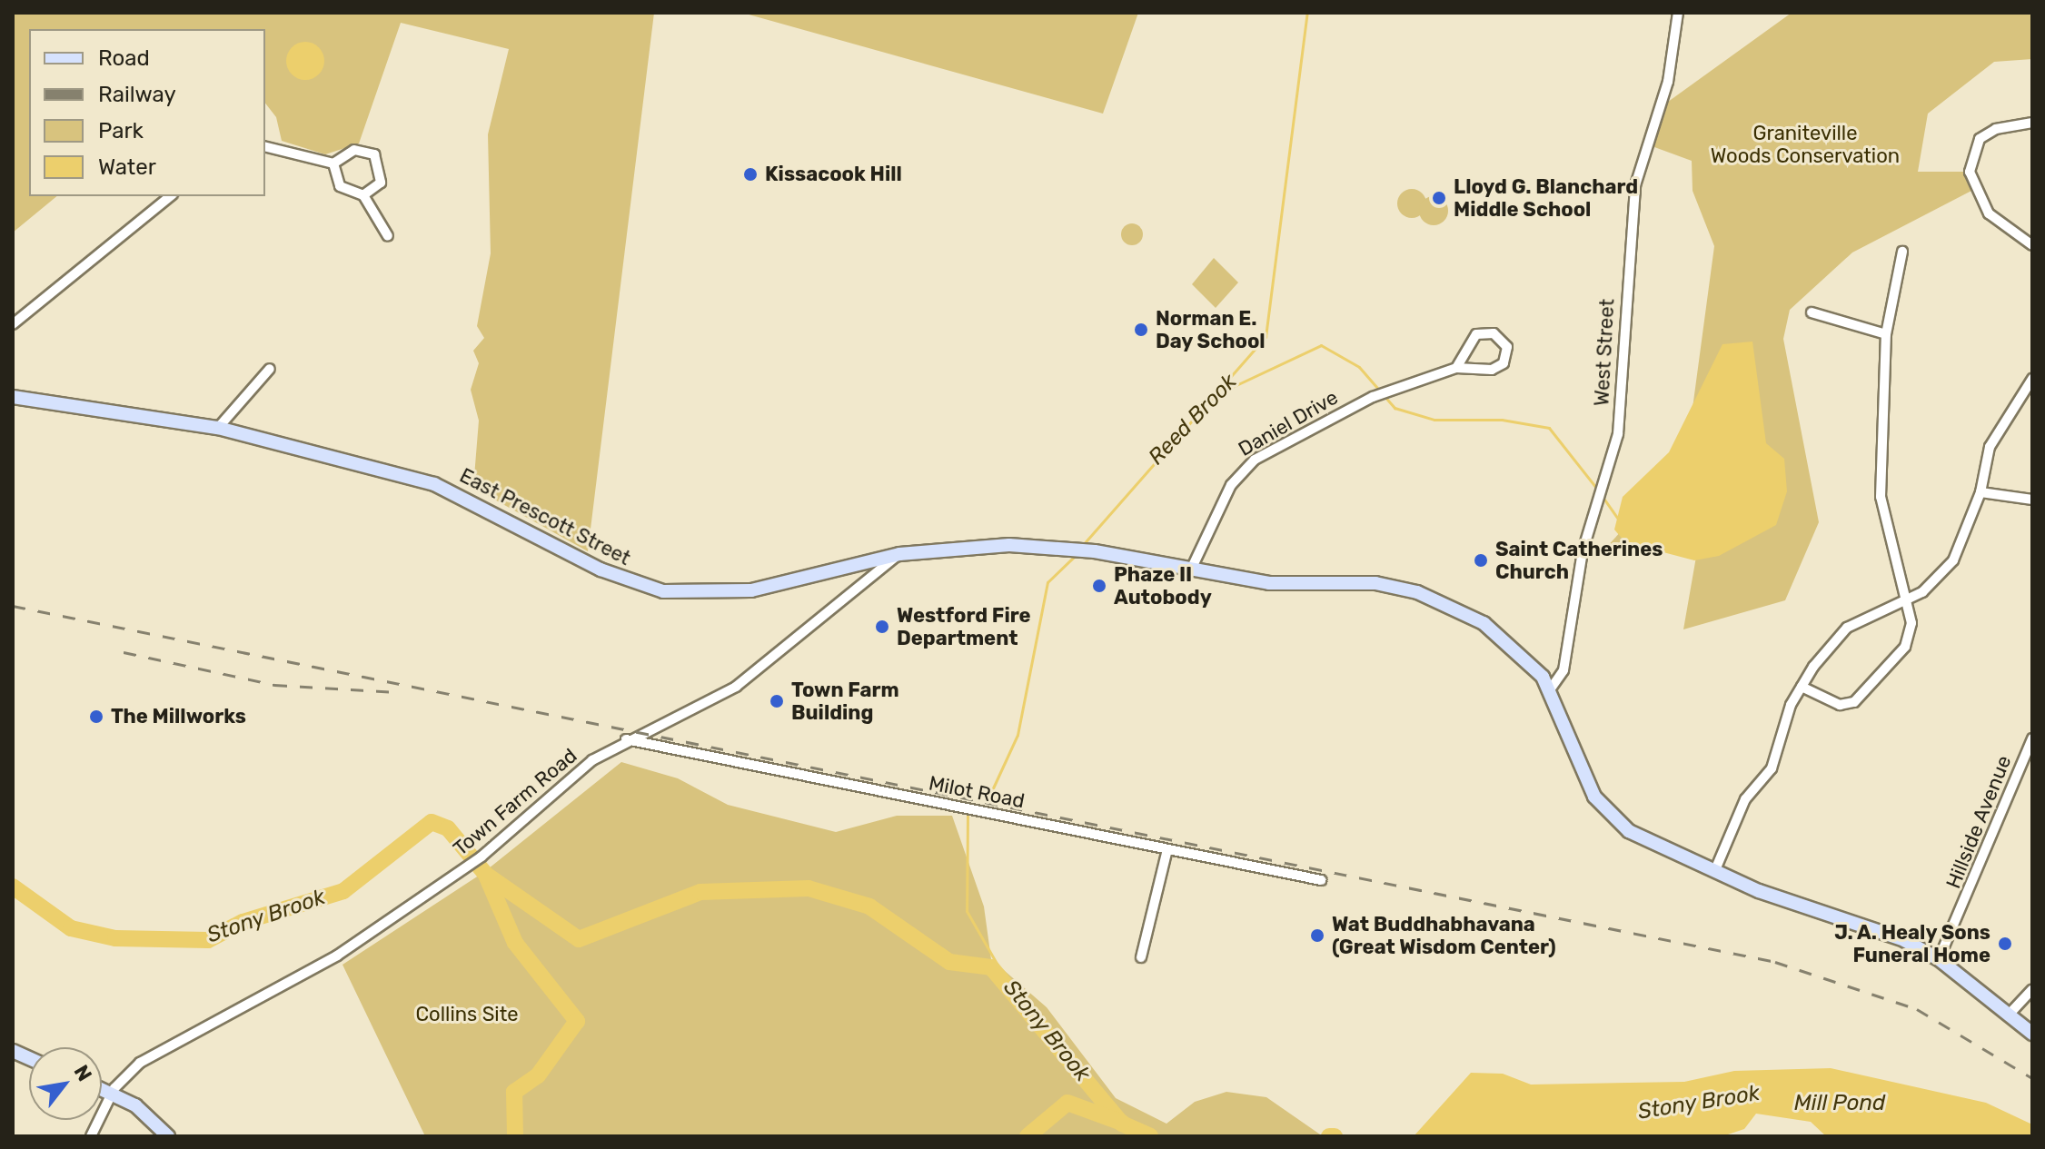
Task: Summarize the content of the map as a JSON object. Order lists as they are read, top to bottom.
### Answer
{
  "streets": {
    "main road": ["East Prescott Street"],
    "street": [
      "West Street",
      "Daniel Drive",
      "Milot Road",
      "Town Farm Road",
      "Hillside Avenue"
    ]
  },
  "crossings": [
    ["West Street", "East Prescott Street"],
    ["Daniel Drive", "East Prescott Street"],
    ["East Prescott Street", "Town Farm Road"],
    ["Milot Road", "Town Farm Road"]
  ],
  "water": ["Reed Brook", "Stony Brook", "Mill Pond"],
  "parks": ["Graniteville Woods Conservation", "Collins Site"],
  "places": [
    "Kissacook Hill",
    "Lloyd G. Blanchard Middle School",
    "Norman E. Day School",
    "Saint Catherines Church",
    "Phaze II Autobody",
    "Westford Fire Department",
    "Town Farm Building",
    "The Millworks",
    "Wat Buddhabhavana (Great Wisdom Center)",
    "J. A. Healy Sons Funeral Home"
  ],
  "legend": [
    "Road",
    "Railway",
    "Park",
    "Water"
  ],
  "north": "top right"
}
